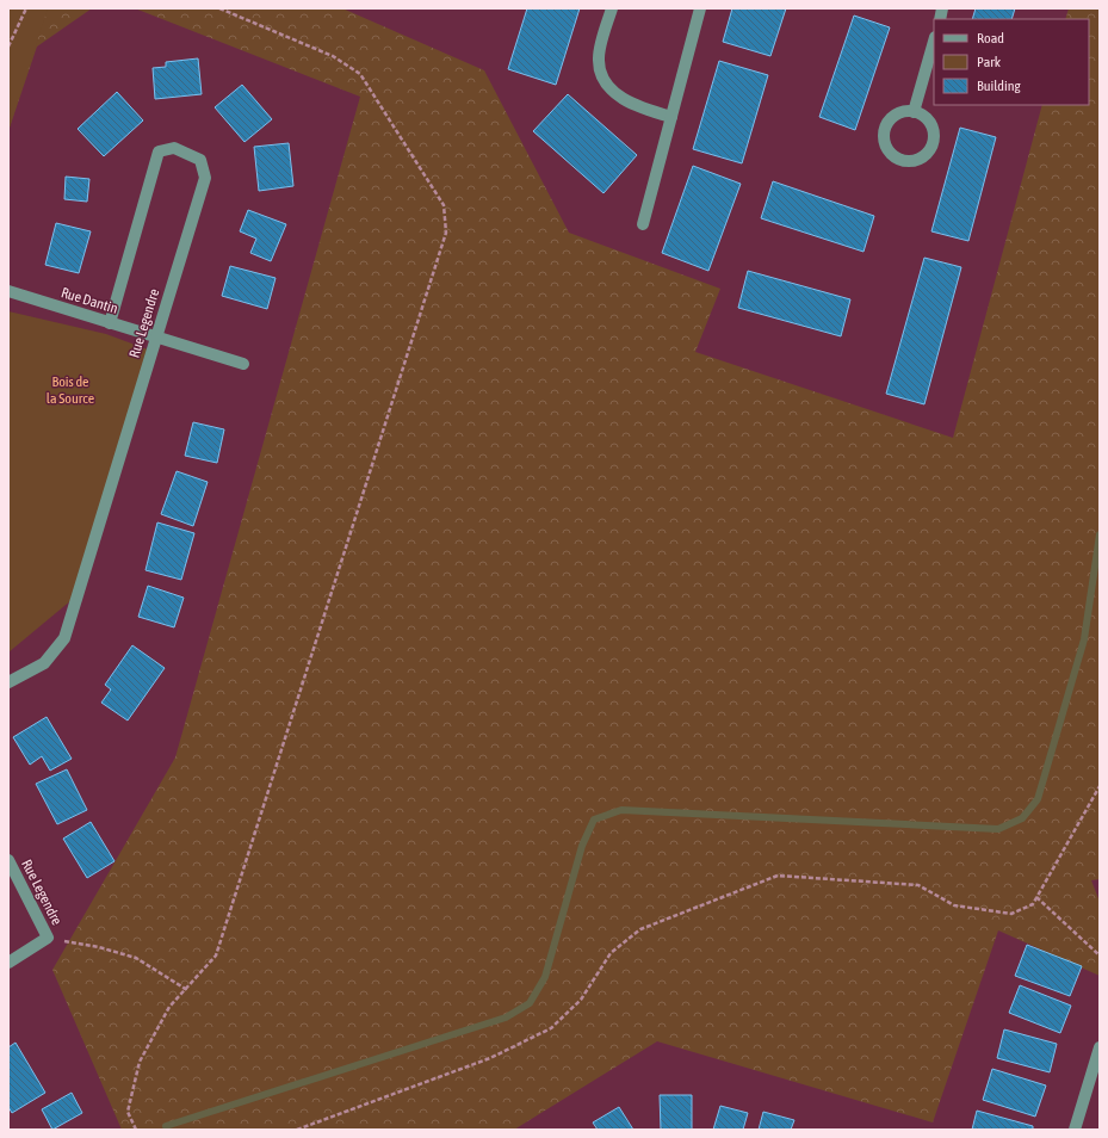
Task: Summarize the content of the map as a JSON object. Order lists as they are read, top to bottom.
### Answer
{
  "streets": {
    "street": ["Rue Dantin", "Rue Legendre"]
  },
  "crossings": [
    ["Rue Dantin", "Rue Legendre"]
  ],
  "parks": ["Bois de la Source"],
  "legend": ["Road", "Park", "Building"]
}
